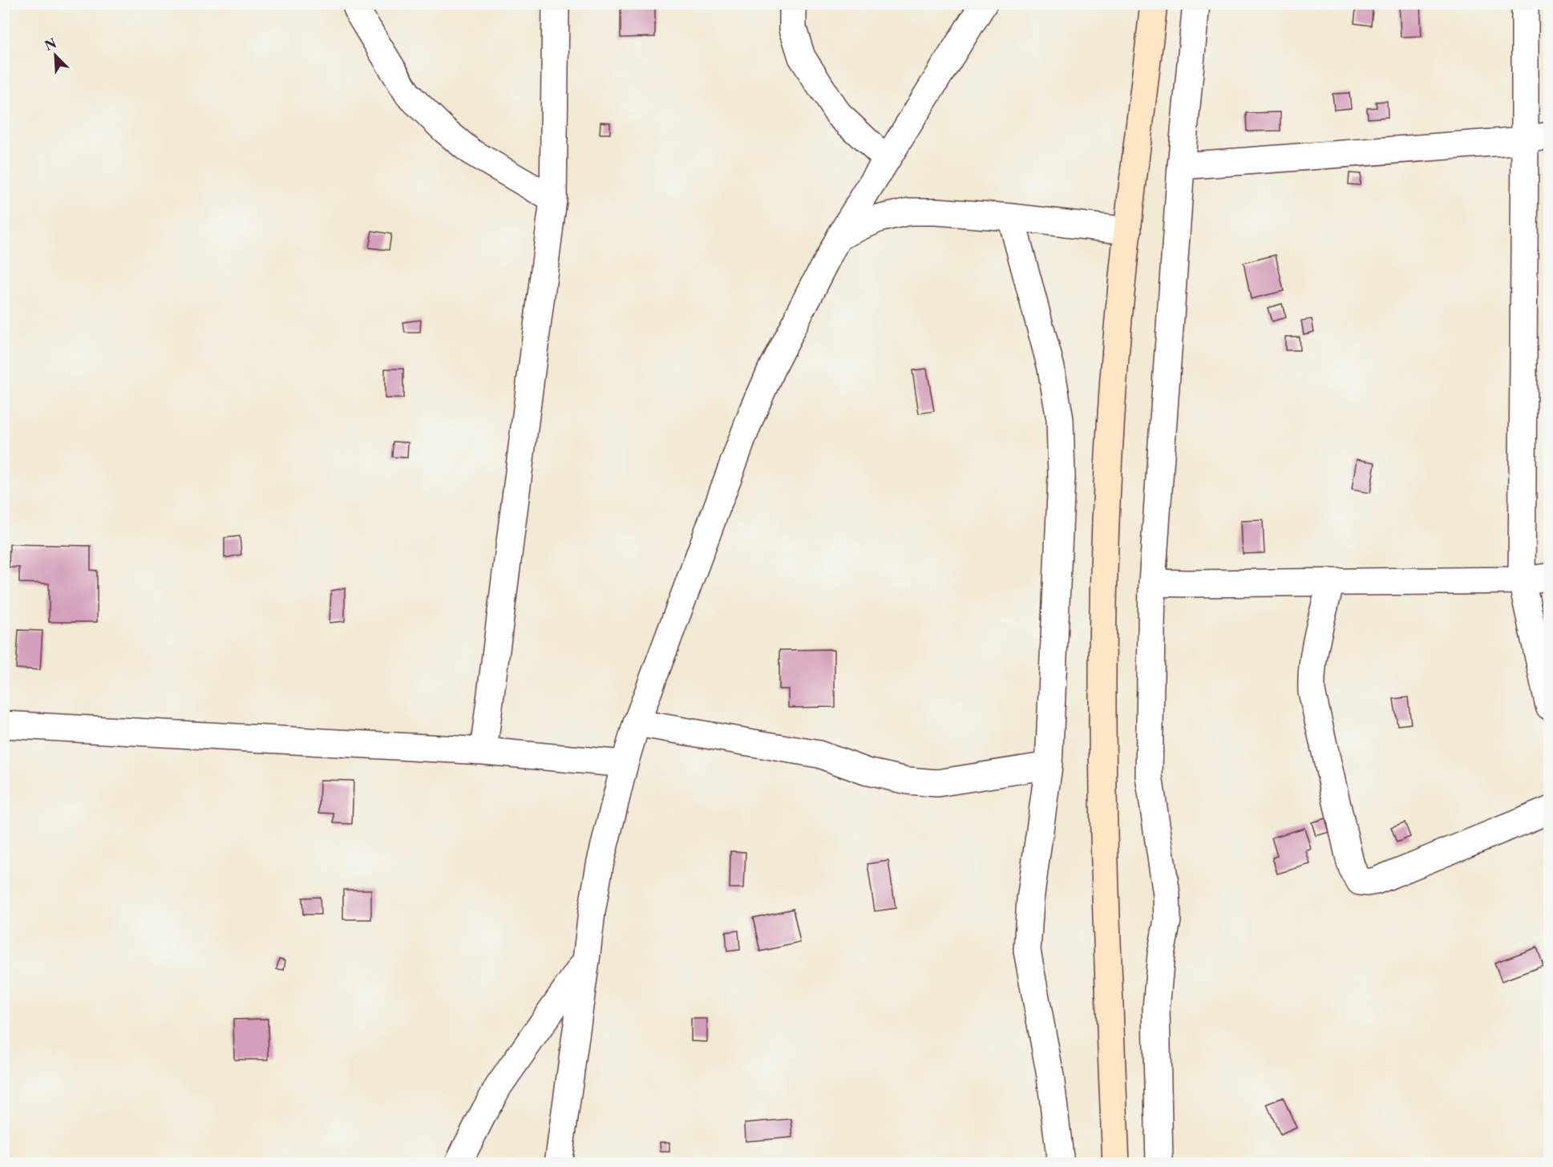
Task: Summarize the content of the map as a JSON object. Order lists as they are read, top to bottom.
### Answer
{
  "north": "top left"
}
